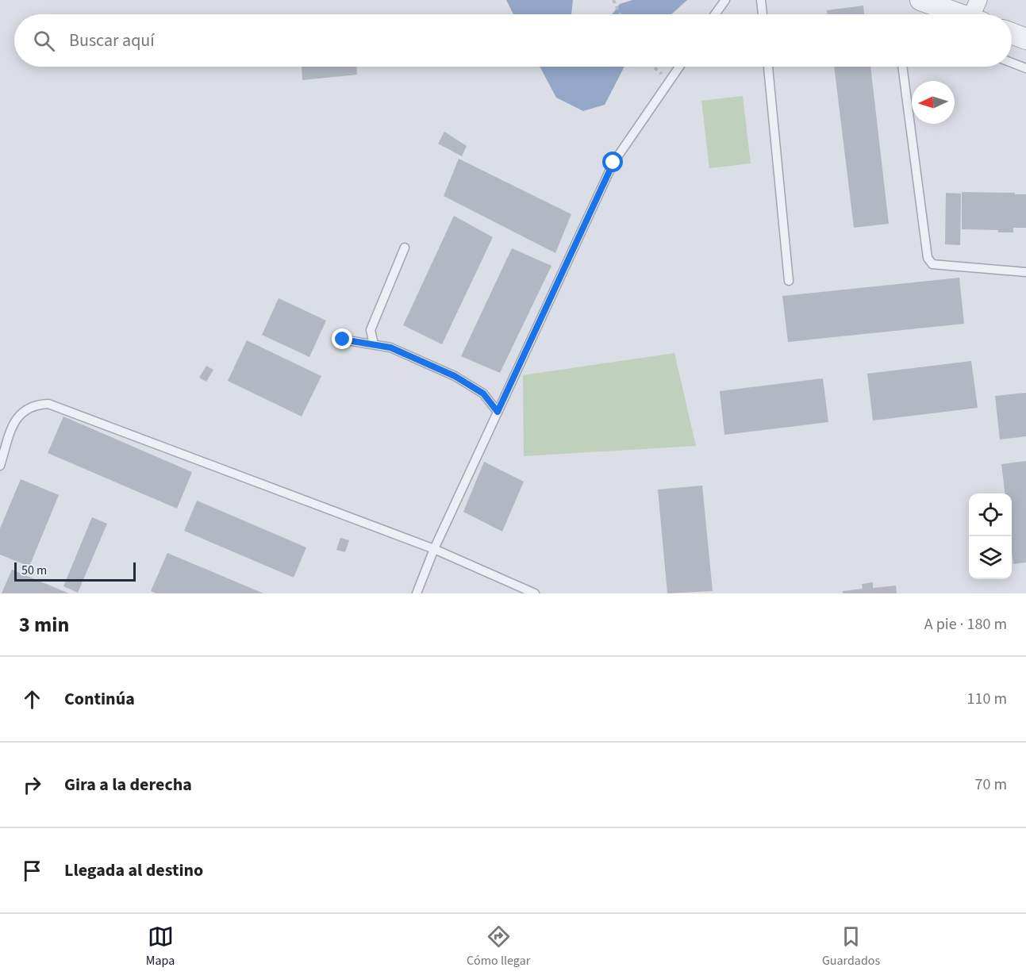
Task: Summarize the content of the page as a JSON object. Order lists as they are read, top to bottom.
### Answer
{
  "scale_bar": "50 m",
  "north": "left",
  "page": {
    "search": "Buscar aquí",
    "scale": "50 m",
    "heading": ["3 min", "A pie · 180 m"],
    "list": [
      ["Continúa", "110 m"],
      ["Gira a la derecha", "70 m"],
      "Llegada al destino"
    ],
    "nav": ["Mapa", "Cómo llegar", "Guardados"]
  }
}
